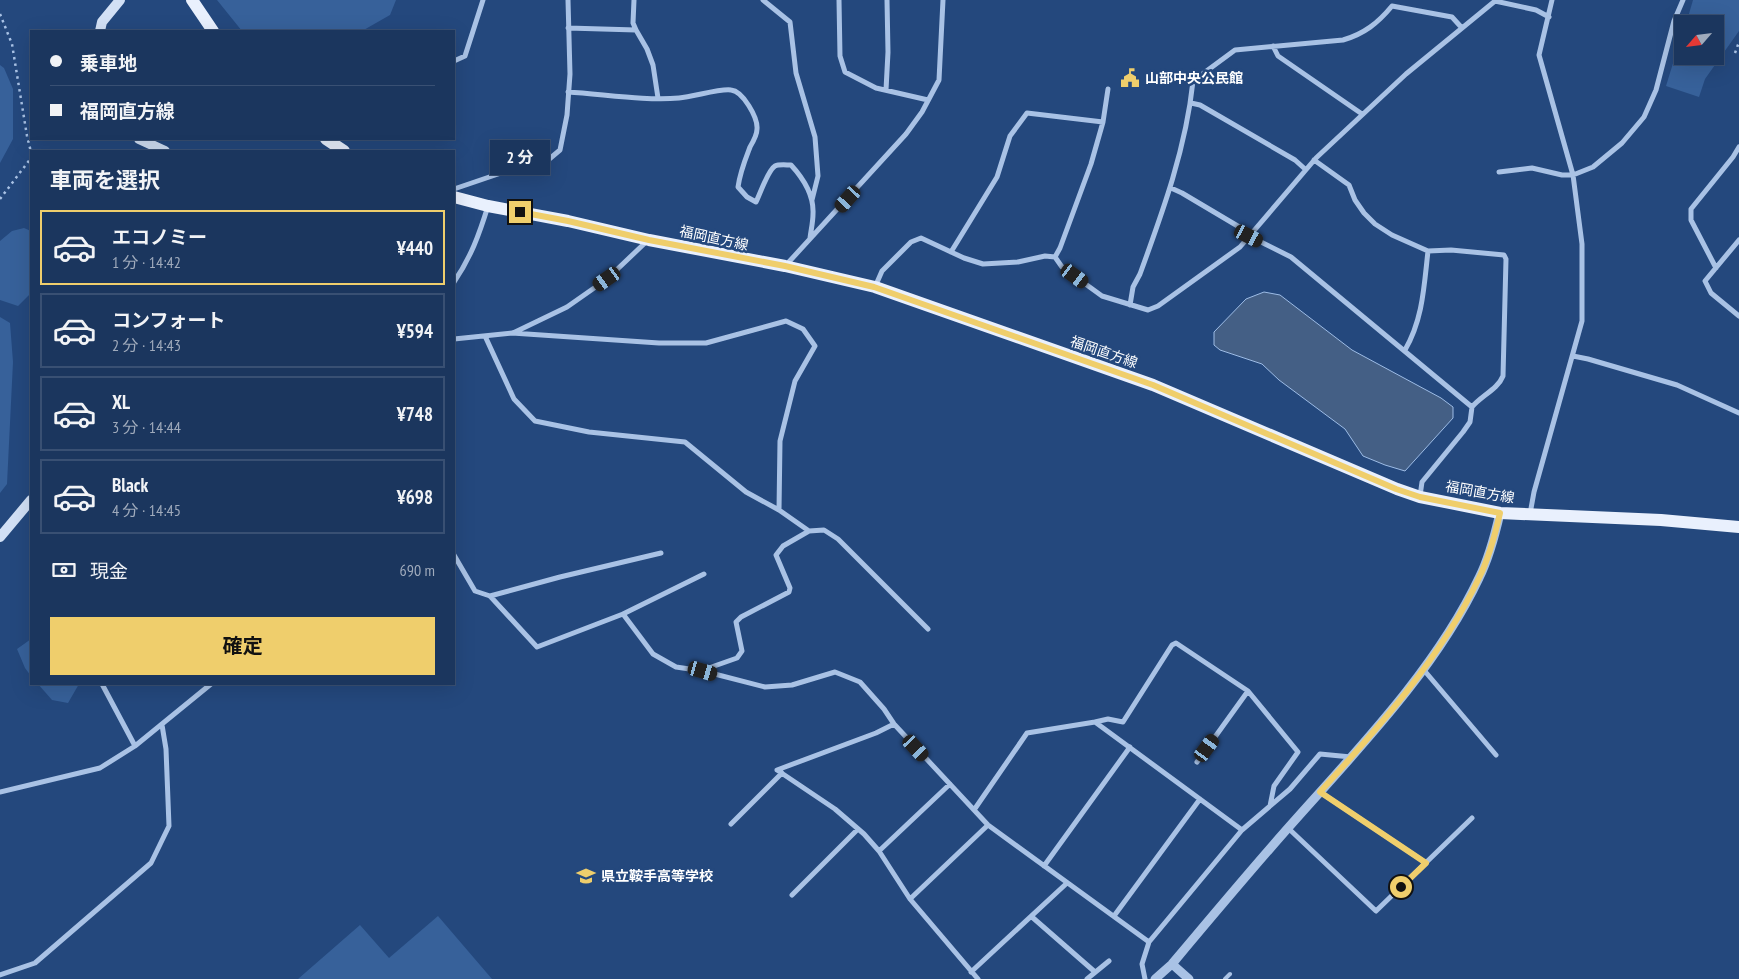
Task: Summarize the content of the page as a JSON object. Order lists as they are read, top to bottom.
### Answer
{
  "streets": {
    "main road": ["福岡直方線"]
  },
  "places": {
    "public building": ["山部中央公民館"],
    "school or university": ["県立鞍手高等学校"]
  },
  "north": "bottom left",
  "page": {
    "banner": ["乗車地", "福岡直方線"],
    "bubble": "2 分",
    "heading": "車両を選択",
    "list": [
      {
        "name": "エコノミー",
        "note": "1 分 · 14:42",
        "value": "¥440"
      },
      {
        "name": "コンフォート",
        "note": "2 分 · 14:43",
        "value": "¥594"
      },
      {
        "name": "XL",
        "note": "3 分 · 14:44",
        "value": "¥748"
      },
      {
        "name": "Black",
        "note": "4 分 · 14:45",
        "value": "¥698"
      }
    ],
    "pay": ["現金", "690 m"],
    "buttons": "確定"
  }
}
